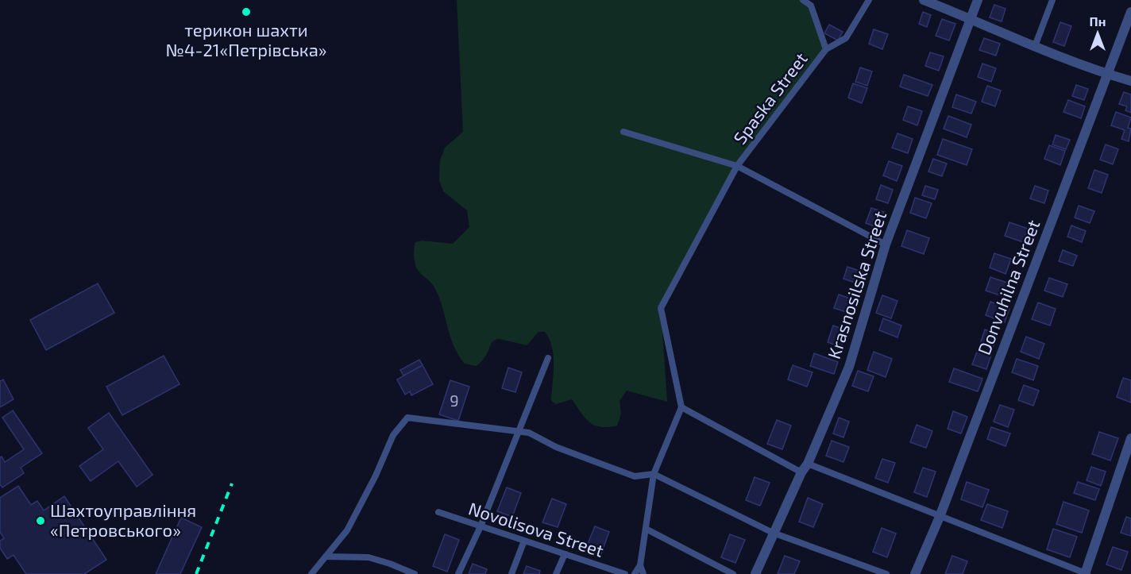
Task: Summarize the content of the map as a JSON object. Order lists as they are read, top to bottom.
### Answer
{
  "streets": {
    "street": ["Krasnosilska Street", "Donvuhilna Street"],
    "lane": ["Spaska Street", "Novolisova Street"]
  },
  "places": ["терикон шахти №4-21«Петрівська»", "Шахтоуправління «Петровського»"],
  "house_numbers": ["9"],
  "north": "top"
}
